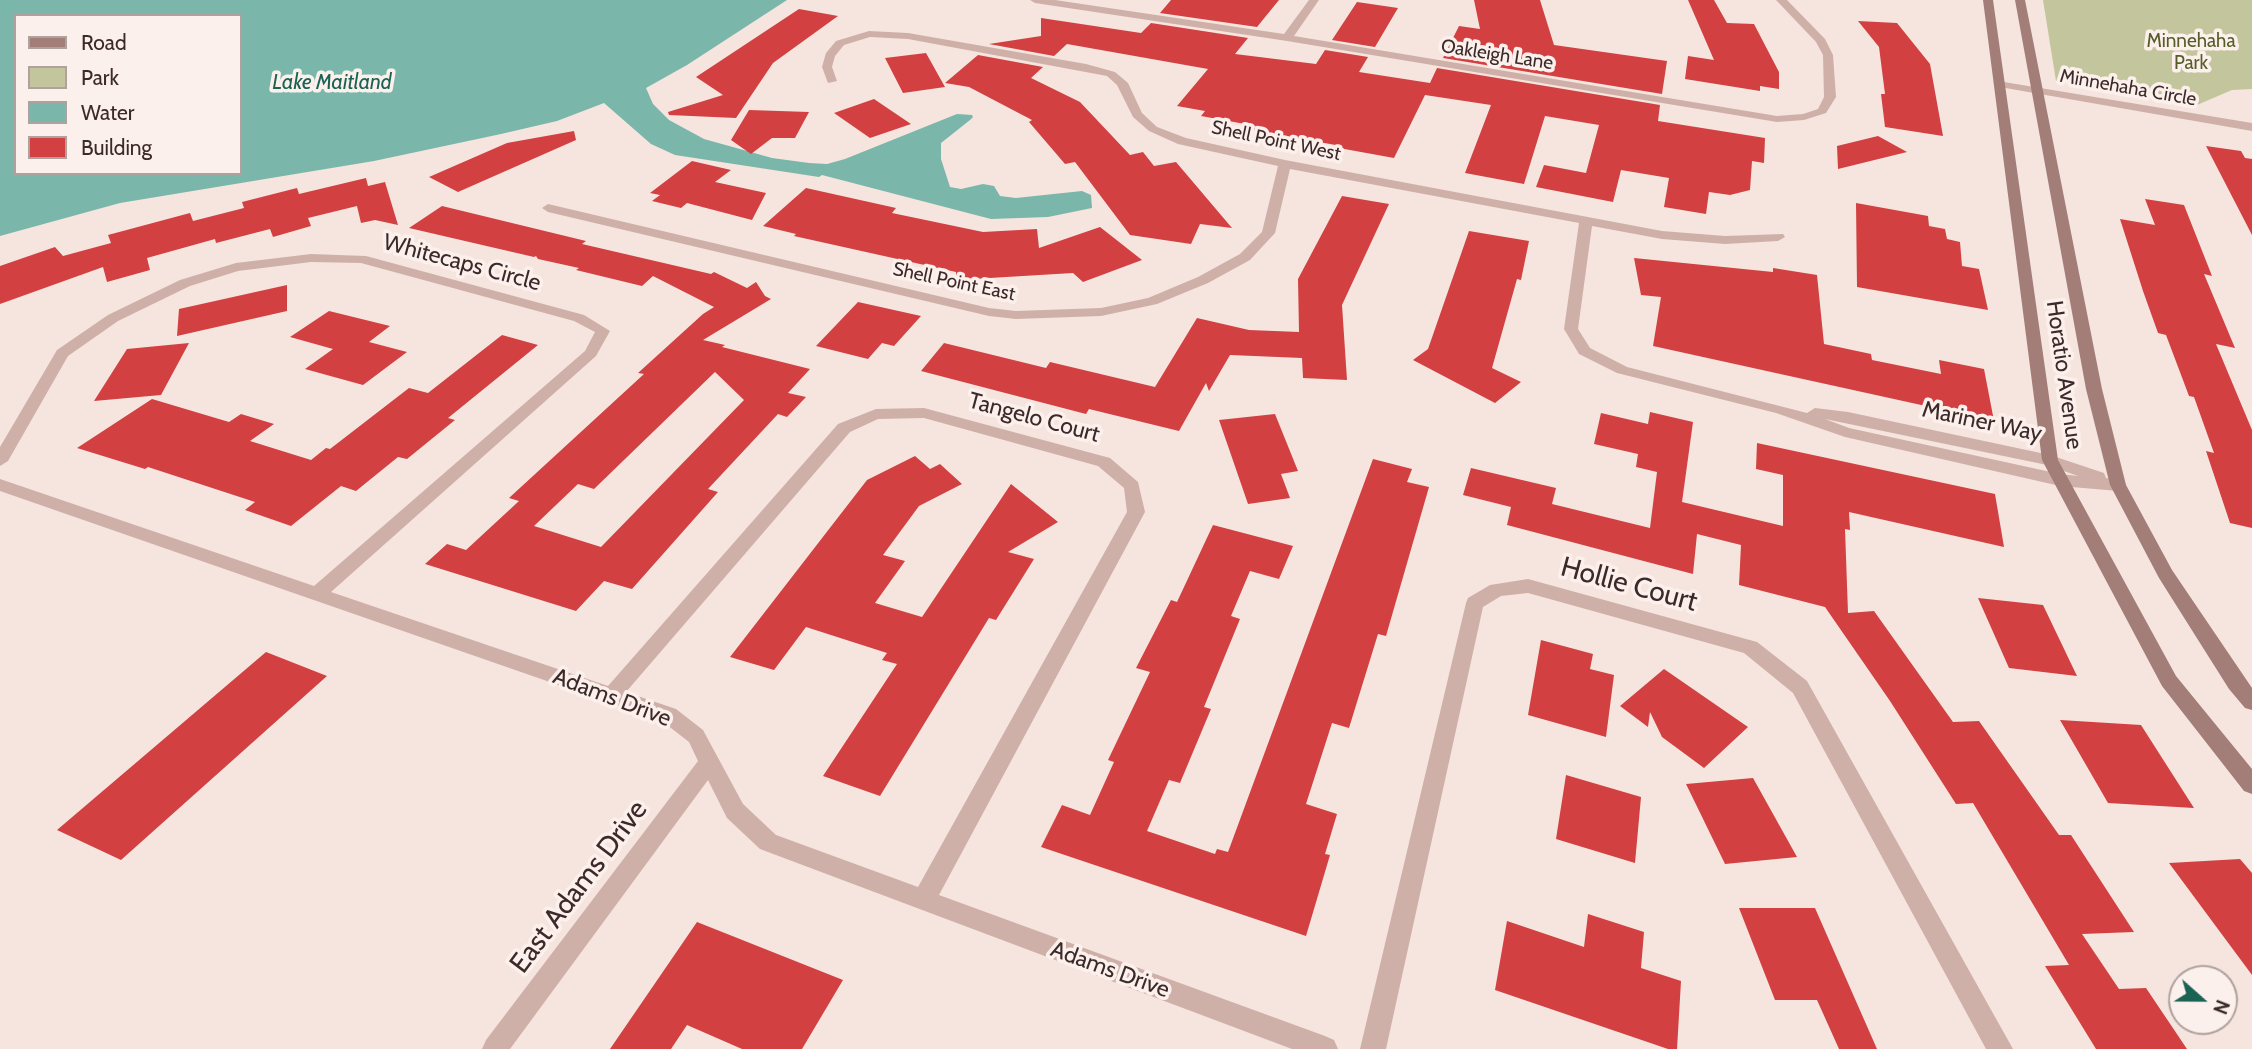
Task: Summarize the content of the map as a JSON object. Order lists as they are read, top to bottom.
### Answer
{
  "streets": {
    "main road": ["Horatio Avenue"],
    "street": [
      "Oakleigh Lane",
      "Minnehaha Circle",
      "Shell Point West",
      "Whitecaps Circle",
      "Shell Point East",
      "Tangelo Court",
      "Mariner Way",
      "Hollie Court",
      "Adams Drive",
      "East Adams Drive"
    ]
  },
  "crossings": [
    ["Minnehaha Circle", "Horatio Avenue"],
    ["Shell Point West", "Shell Point East"],
    ["Shell Point West", "Mariner Way"],
    ["Whitecaps Circle", "Adams Drive"],
    ["Horatio Avenue", "Mariner Way"],
    ["Tangelo Court", "Adams Drive"],
    ["Adams Drive", "East Adams Drive"]
  ],
  "water": ["Lake Maitland"],
  "parks": ["Minnehaha Park"],
  "legend": [
    "Road",
    "Park",
    "Water",
    "Building"
  ],
  "north": "right"
}
